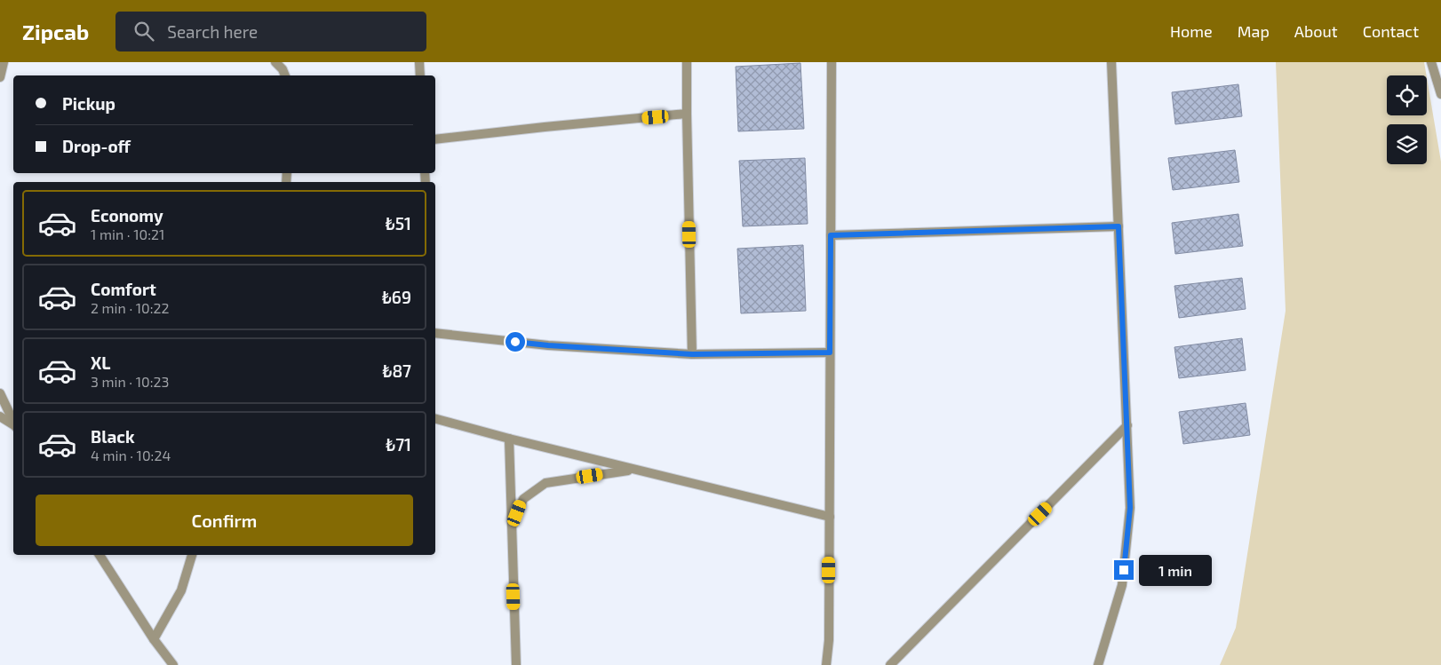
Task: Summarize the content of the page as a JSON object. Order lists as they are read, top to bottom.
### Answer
{
  "page": {
    "header": "Zipcab",
    "search": "Search here",
    "nav": [
      "Home",
      "Map",
      "About",
      "Contact"
    ],
    "banner": ["Pickup", "Drop-off"],
    "list": [
      {
        "name": "Economy",
        "note": "1 min · 10:21",
        "value": "₺51"
      },
      {
        "name": "Comfort",
        "note": "2 min · 10:22",
        "value": "₺69"
      },
      {
        "name": "XL",
        "note": "3 min · 10:23",
        "value": "₺87"
      },
      {
        "name": "Black",
        "note": "4 min · 10:24",
        "value": "₺71"
      }
    ],
    "buttons": "Confirm",
    "bubble": "1 min"
  }
}
